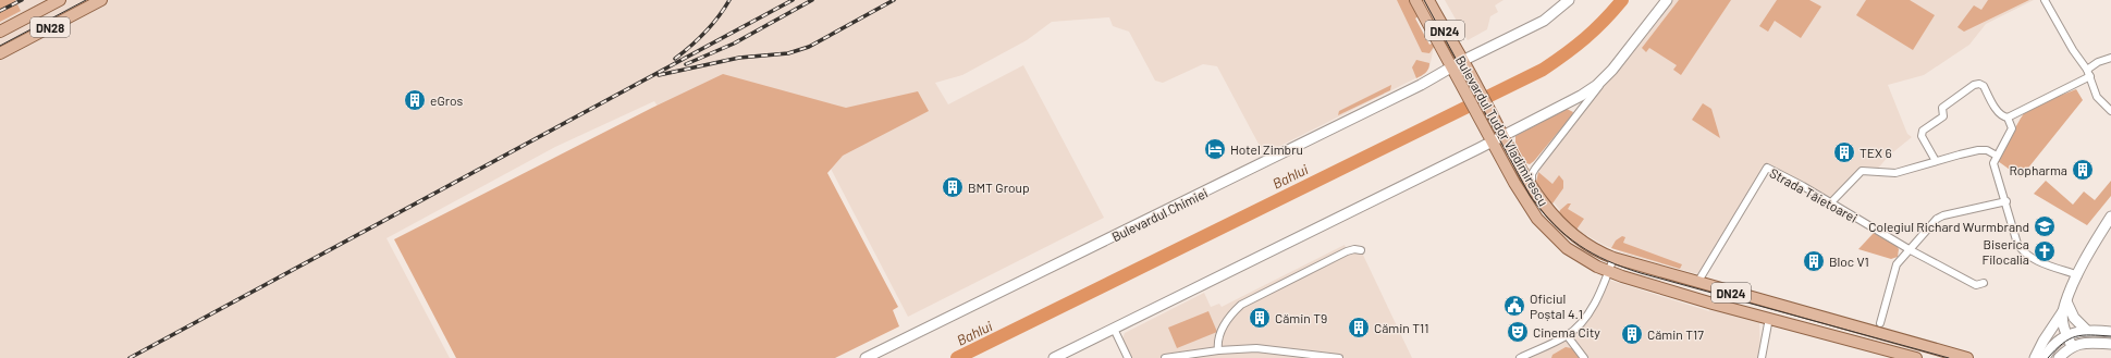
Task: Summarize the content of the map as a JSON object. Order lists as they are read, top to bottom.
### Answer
{
  "streets": {
    "main road": [
      "DN28",
      "DN24",
      "Bulevardul Tudor Vladimirescu",
      "Bulevardul Chimiei"
    ],
    "street": ["Strada Tăietoarei"]
  },
  "crossings": [
    ["Bulevardul Tudor Vladimirescu", "Strada Tăietoarei"],
    ["Bulevardul Tudor Vladimirescu", "Bulevardul Chimiei"]
  ],
  "water": ["Bahlui"],
  "places": {
    "building": [
      "eGros",
      "TEX 6",
      "Ropharma",
      "BMT Group",
      "Bloc V1",
      "Cămin T9",
      "Cămin T11",
      "Cămin T17"
    ],
    "hotel": ["Hotel Zimbru"],
    "school or university": ["Colegiul Richard Wurmbrand"],
    "church": ["Biserica Filocalia"],
    "public building": ["Oficiul Poștal 4.1"],
    "theatre": ["Cinema City"]
  }
}
